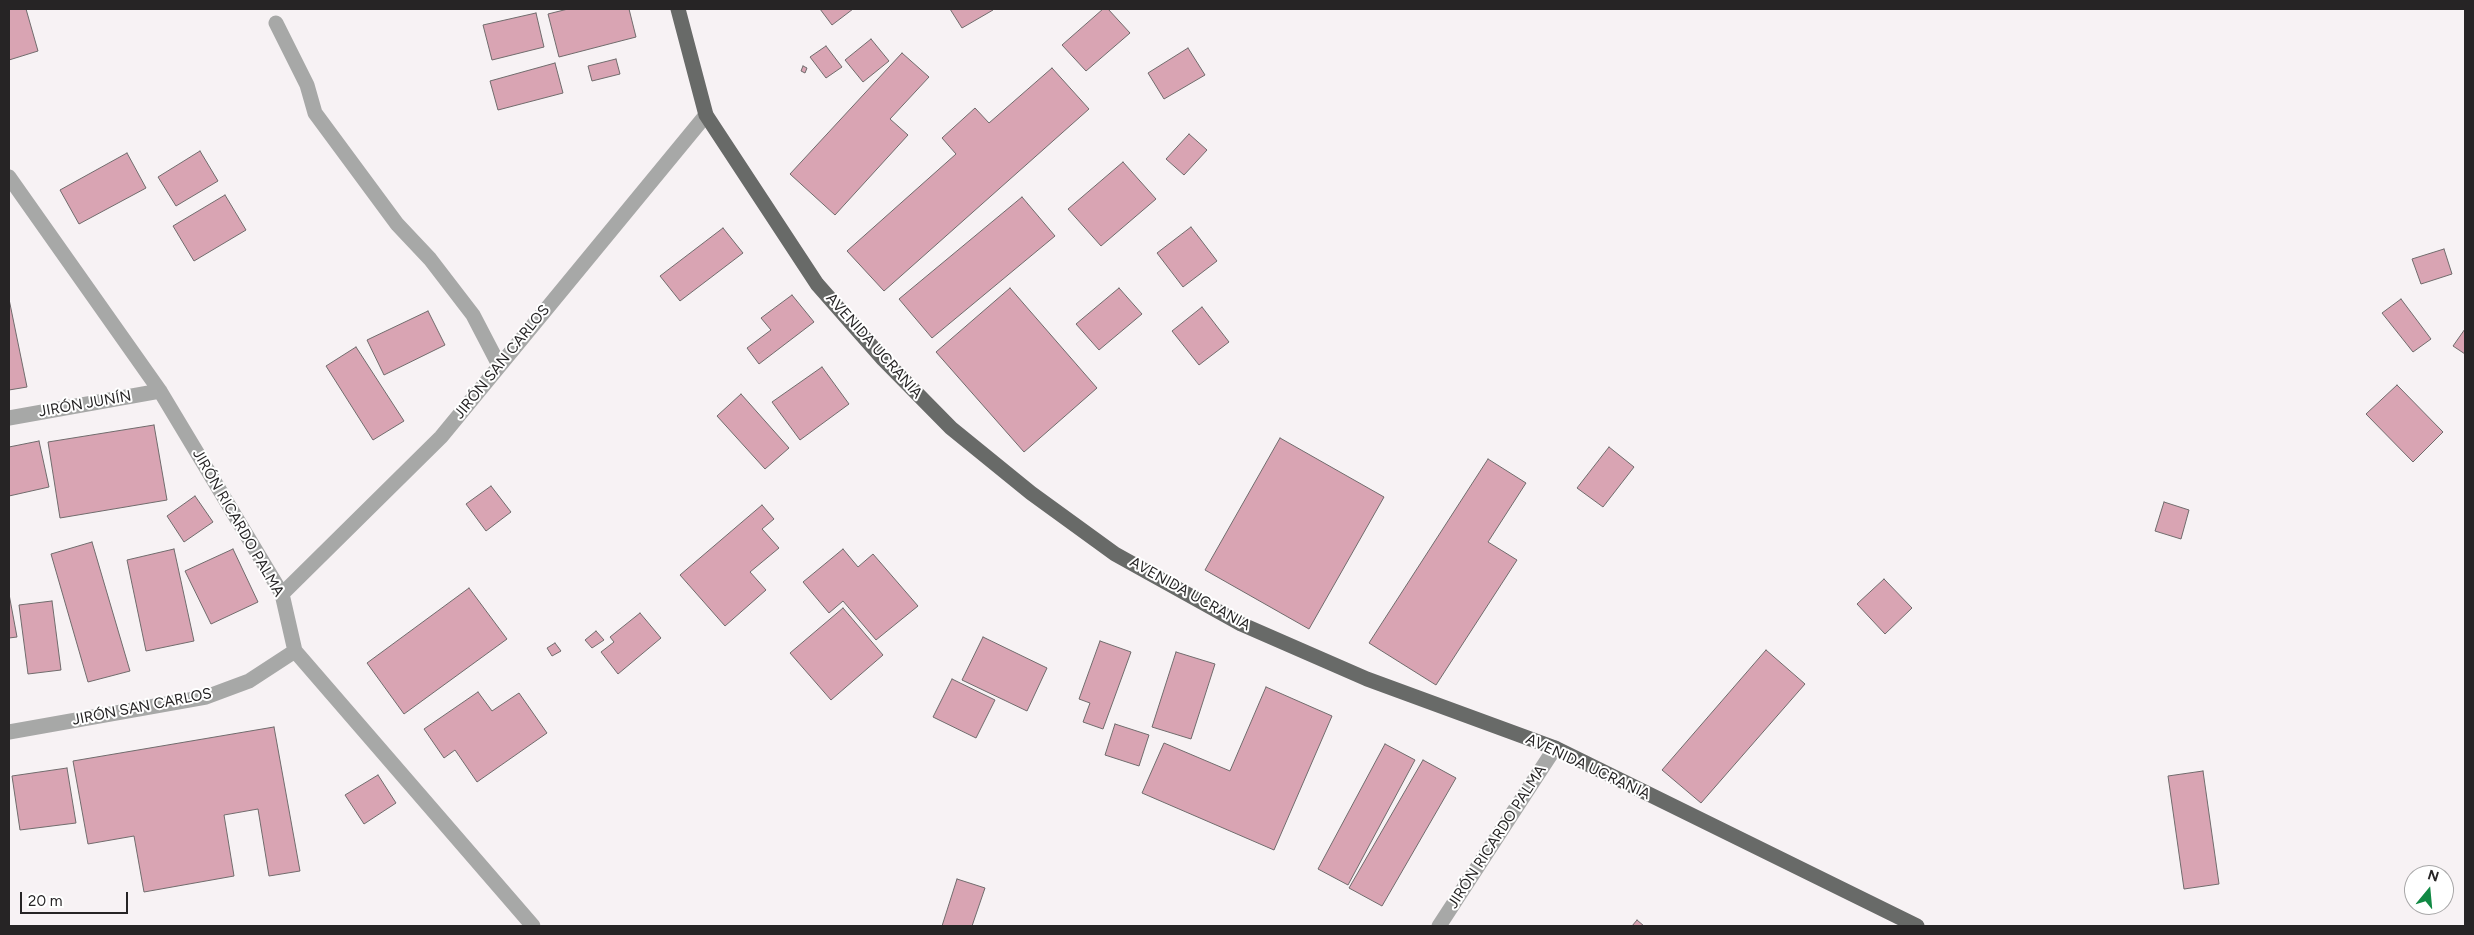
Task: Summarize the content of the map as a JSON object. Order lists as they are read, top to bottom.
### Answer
{
  "streets": {
    "main road": ["AVENIDA UCRANIA"],
    "street": ["JIRÓN SAN CARLOS", "JIRÓN JUNÍN", "JIRÓN RICARDO PALMA"]
  },
  "crossings": [
    ["AVENIDA UCRANIA", "JIRÓN SAN CARLOS"],
    ["AVENIDA UCRANIA", "JIRÓN RICARDO PALMA"],
    ["JIRÓN SAN CARLOS", "JIRÓN RICARDO PALMA"],
    ["JIRÓN JUNÍN", "JIRÓN RICARDO PALMA"]
  ],
  "scale_bar": "20 m",
  "north": "top"
}
